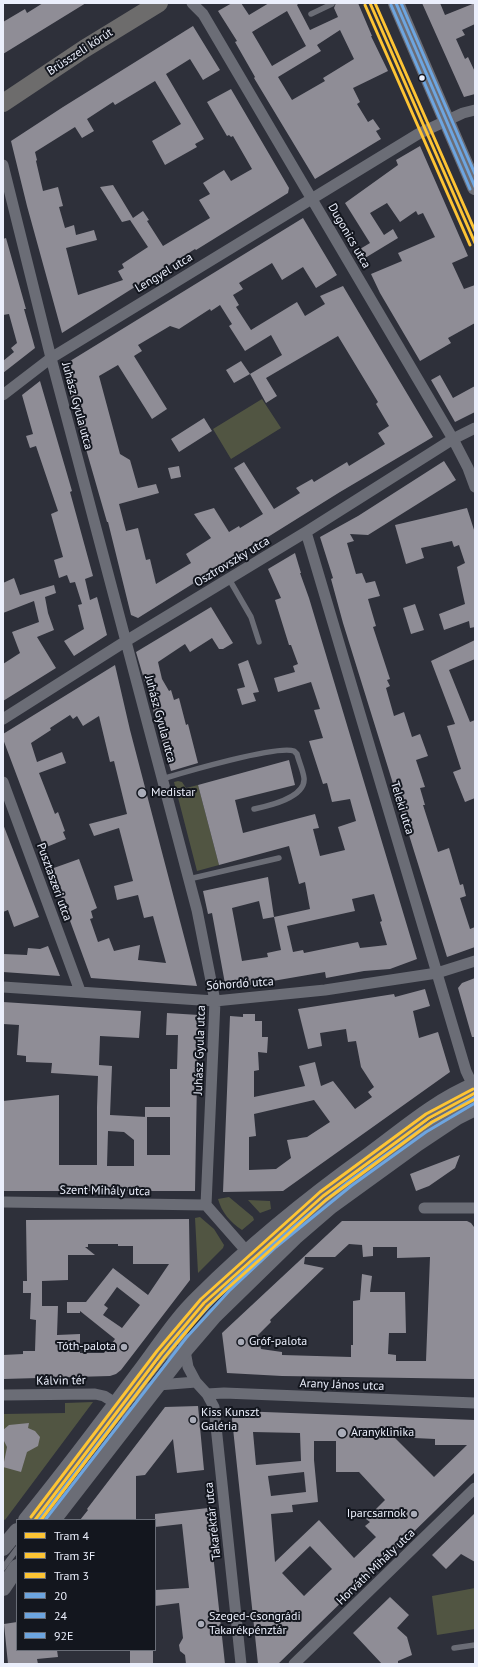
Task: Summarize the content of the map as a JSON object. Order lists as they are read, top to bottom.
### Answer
{
  "streets": {
    "main road": ["Brüsszeli körút"],
    "street": [
      "Dugonics utca",
      "Lengyel utca",
      "Juhász Gyula utca",
      "Osztrovszky utca",
      "Teleki utca",
      "Pusztaszeri utca",
      "Sóhordó utca",
      "Szent Mihály utca",
      "Kálvin tér",
      "Arany János utca",
      "Takaréktár utca",
      "Horváth Mihály utca"
    ]
  },
  "crossings": [
    ["Dugonics utca", "Lengyel utca"],
    ["Dugonics utca", "Osztrovszky utca"],
    ["Lengyel utca", "Juhász Gyula utca"],
    ["Juhász Gyula utca", "Osztrovszky utca"],
    ["Juhász Gyula utca", "Sóhordó utca"],
    ["Juhász Gyula utca", "Szent Mihály utca"],
    ["Osztrovszky utca", "Teleki utca"],
    ["Teleki utca", "Sóhordó utca"],
    ["Pusztaszeri utca", "Sóhordó utca"],
    ["Arany János utca", "Takaréktár utca"]
  ],
  "places": [
    "Medistar",
    "Gróf-palota",
    "Tóth-palota",
    "Kiss Kunszt Galéria",
    "Aranyklinika",
    "Iparcsarnok",
    "Szeged-Csongrádi Takarékpénztár"
  ],
  "lines": [
    "tram line 4",
    "tram line 3",
    "transit line 20",
    "transit line 92E",
    "tram line 3F",
    "transit line 24"
  ],
  "legend": [
    "Tram 4",
    "Tram 3F",
    "Tram 3",
    "20",
    "24",
    "92E"
  ]
}
